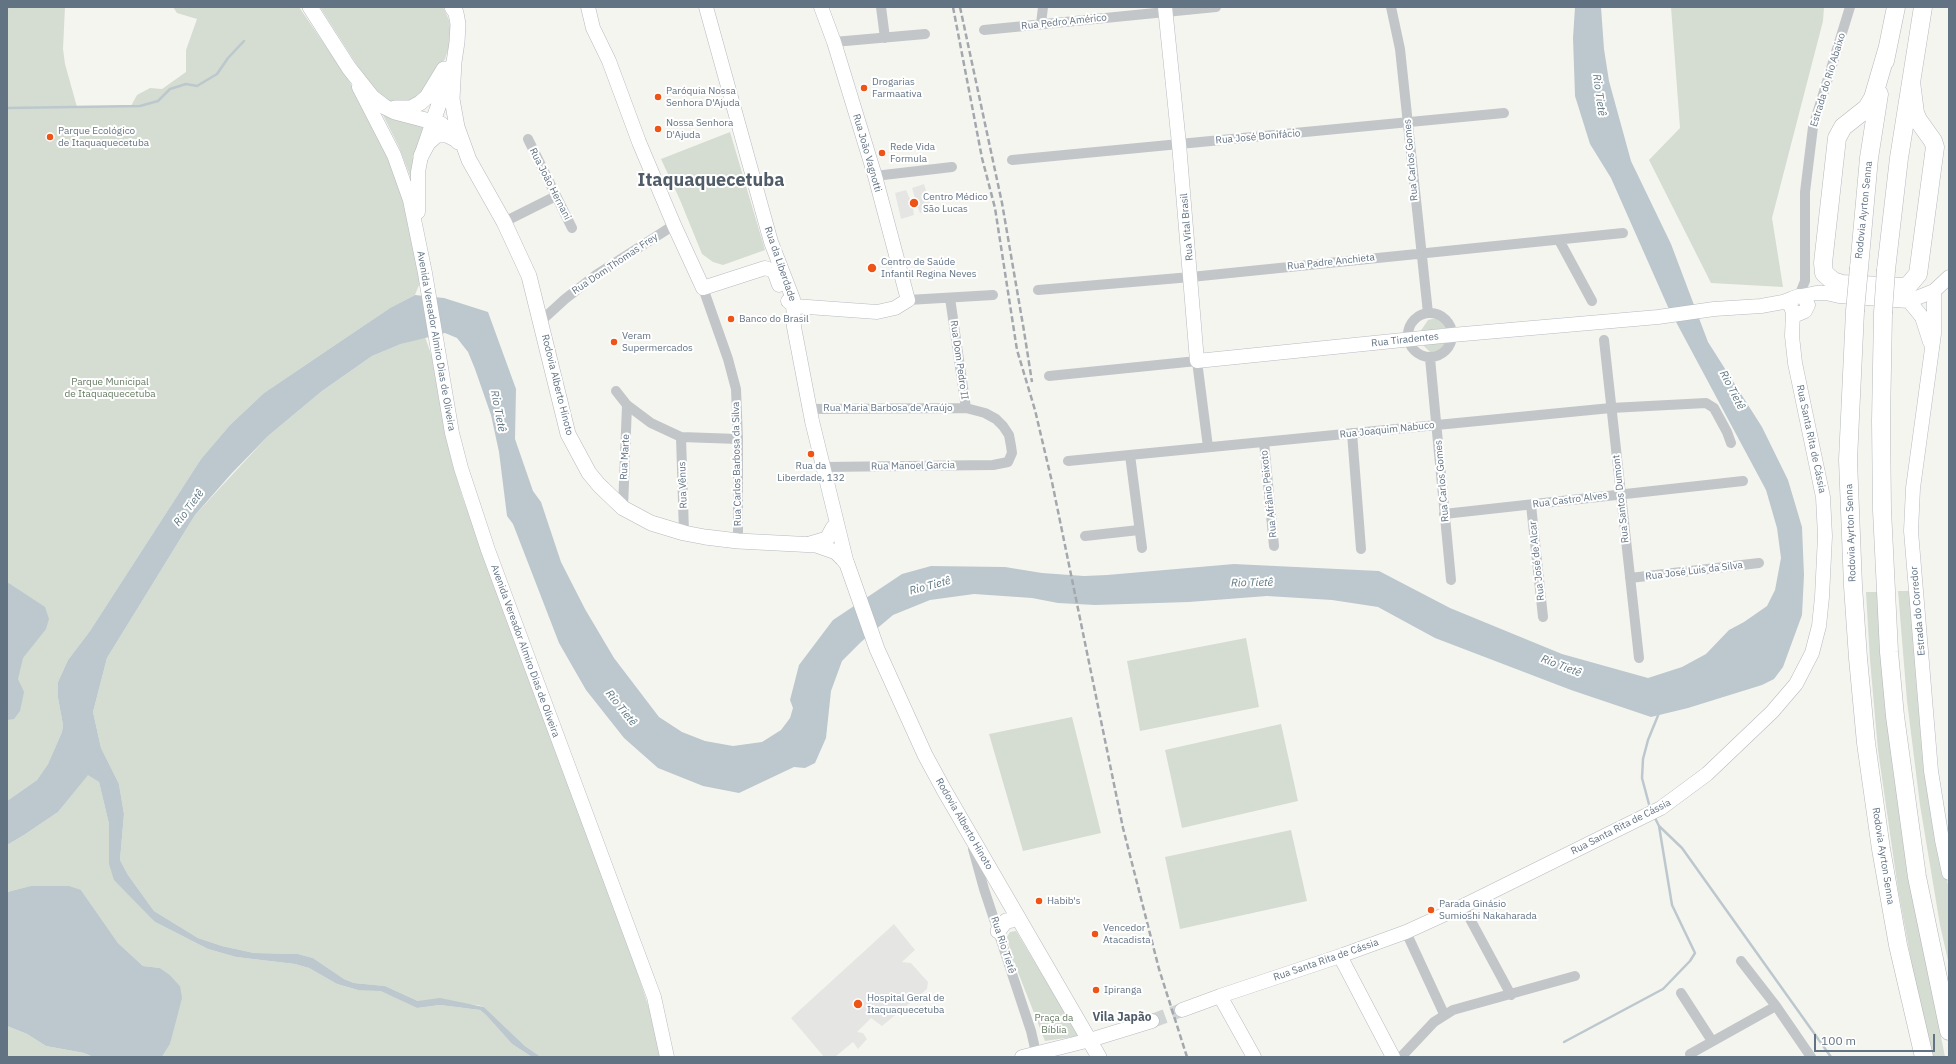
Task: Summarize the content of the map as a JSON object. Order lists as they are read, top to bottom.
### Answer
{
  "streets": {
    "highway": ["Rodovia Ayrton Senna"],
    "main road": ["Rodovia Alberto Hinoto"],
    "street": [
      "Rua Pedro Américo",
      "Estrada do Rio Abaixo",
      "Rua José Bonifácio",
      "Rua João Vagnotti",
      "Rua Carlos Gomes",
      "Rua João Hernani",
      "Rua Vital Brasil",
      "Rua Padre Anchieta",
      "Rua Dom Thomas Frey",
      "Rua da Liberdade",
      "Rua Tiradentes",
      "Avenida Vereador Almiro Dias de Oliveira",
      "Rua Dom Pedro II",
      "Rua Maria Barbosa de Araújo",
      "Rua Joaquim Nabuco",
      "Rua Santa Rita de Cássia",
      "Rua Marte",
      "Rua Carlos Barbosa da Silva",
      "Rua Manoel Garcia",
      "Rua Vênus",
      "Rua Afrânio Peixoto",
      "Rua Santos Dumont",
      "Rua Castro Alves",
      "Rua José de Alcar",
      "Rua José Luís da Silva",
      "Estrada do Corredor",
      "Rua Rio Tietê"
    ]
  },
  "crossings": [
    ["Rua Pedro Américo", "Rua Vital Brasil"],
    ["Estrada do Rio Abaixo", "Rua Tiradentes"],
    ["Estrada do Rio Abaixo", "Rua Santa Rita de Cássia"],
    ["Rua José Bonifácio", "Rua Carlos Gomes"],
    ["Rua José Bonifácio", "Rua Vital Brasil"],
    ["Rua Carlos Gomes", "Rua Padre Anchieta"],
    ["Rua Carlos Gomes", "Rua Joaquim Nabuco"],
    ["Rua Carlos Gomes", "Rua Castro Alves"],
    ["Rua Vital Brasil", "Rua Padre Anchieta"],
    ["Rua Vital Brasil", "Rua Tiradentes"],
    ["Rua Vital Brasil", "Rua Joaquim Nabuco"],
    ["Rua Dom Thomas Frey", "Rodovia Alberto Hinoto"],
    ["Rua Dom Thomas Frey", "Rua Carlos Barbosa da Silva"],
    ["Rua da Liberdade", "Rodovia Alberto Hinoto"],
    ["Rua da Liberdade", "Rua Maria Barbosa de Araújo"],
    ["Rua da Liberdade", "Rua Manoel Garcia"],
    ["Rua Tiradentes", "Rua Santa Rita de Cássia"],
    ["Avenida Vereador Almiro Dias de Oliveira", "Rodovia Alberto Hinoto"],
    ["Rua Dom Pedro II", "Rua Maria Barbosa de Araújo"],
    ["Rua Dom Pedro II", "Rua Manoel Garcia"],
    ["Rodovia Alberto Hinoto", "Rua Marte"],
    ["Rodovia Alberto Hinoto", "Rua Carlos Barbosa da Silva"],
    ["Rodovia Alberto Hinoto", "Rua Vênus"],
    ["Rodovia Alberto Hinoto", "Rua Rio Tietê"],
    ["Rua Joaquim Nabuco", "Rua Afrânio Peixoto"],
    ["Rua Joaquim Nabuco", "Rua Santos Dumont"],
    ["Rua Santos Dumont", "Rua Castro Alves"],
    ["Rua Santos Dumont", "Rua José Luís da Silva"],
    ["Rua Castro Alves", "Rua José de Alcar"]
  ],
  "districts": ["Itaquaquecetuba", "Vila Japão"],
  "water": ["Rio Tietê"],
  "parks": ["Parque Municipal de Itaquaquecetuba", "Praça da Bíblia"],
  "places": [
    "Drogarias Farmaativa",
    "Paróquia Nossa Senhora D'Ajuda",
    "Nossa Senhora D'Ajuda",
    "Parque Ecológico de Itaquaquecetuba",
    "Rede Vida Formula",
    "Centro Médico São Lucas",
    "Centro de Saúde Infantil Regina Neves",
    "Banco do Brasil",
    "Veram Supermercados",
    "Rua da Liberdade, 132",
    "Habib's",
    "Parada Ginásio Sumioshi Nakaharada",
    "Vencedor Atacadista",
    "Ipiranga",
    "Hospital Geral de Itaquaquecetuba"
  ],
  "scale_bar": "100 m"
}
